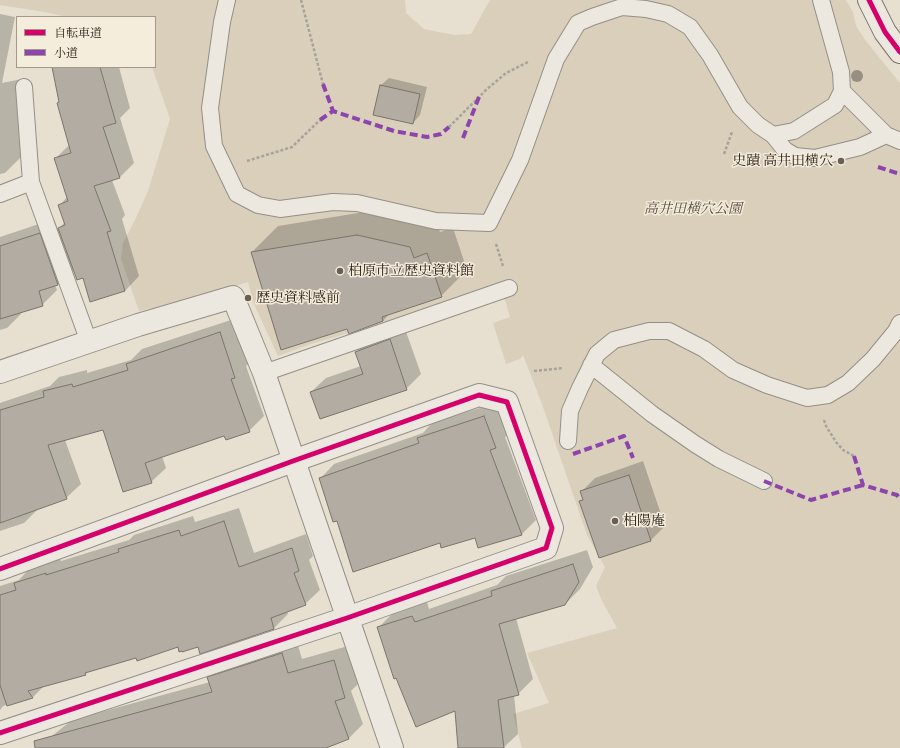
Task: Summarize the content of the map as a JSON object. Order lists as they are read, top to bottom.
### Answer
{
  "parks": ["高井田横穴公園"],
  "places": [
    "史蹟 高井田横穴",
    "柏原市立歴史資料館",
    "歴史資料感前",
    "柏陽庵"
  ],
  "legend": ["自転車道", "小道"]
}
